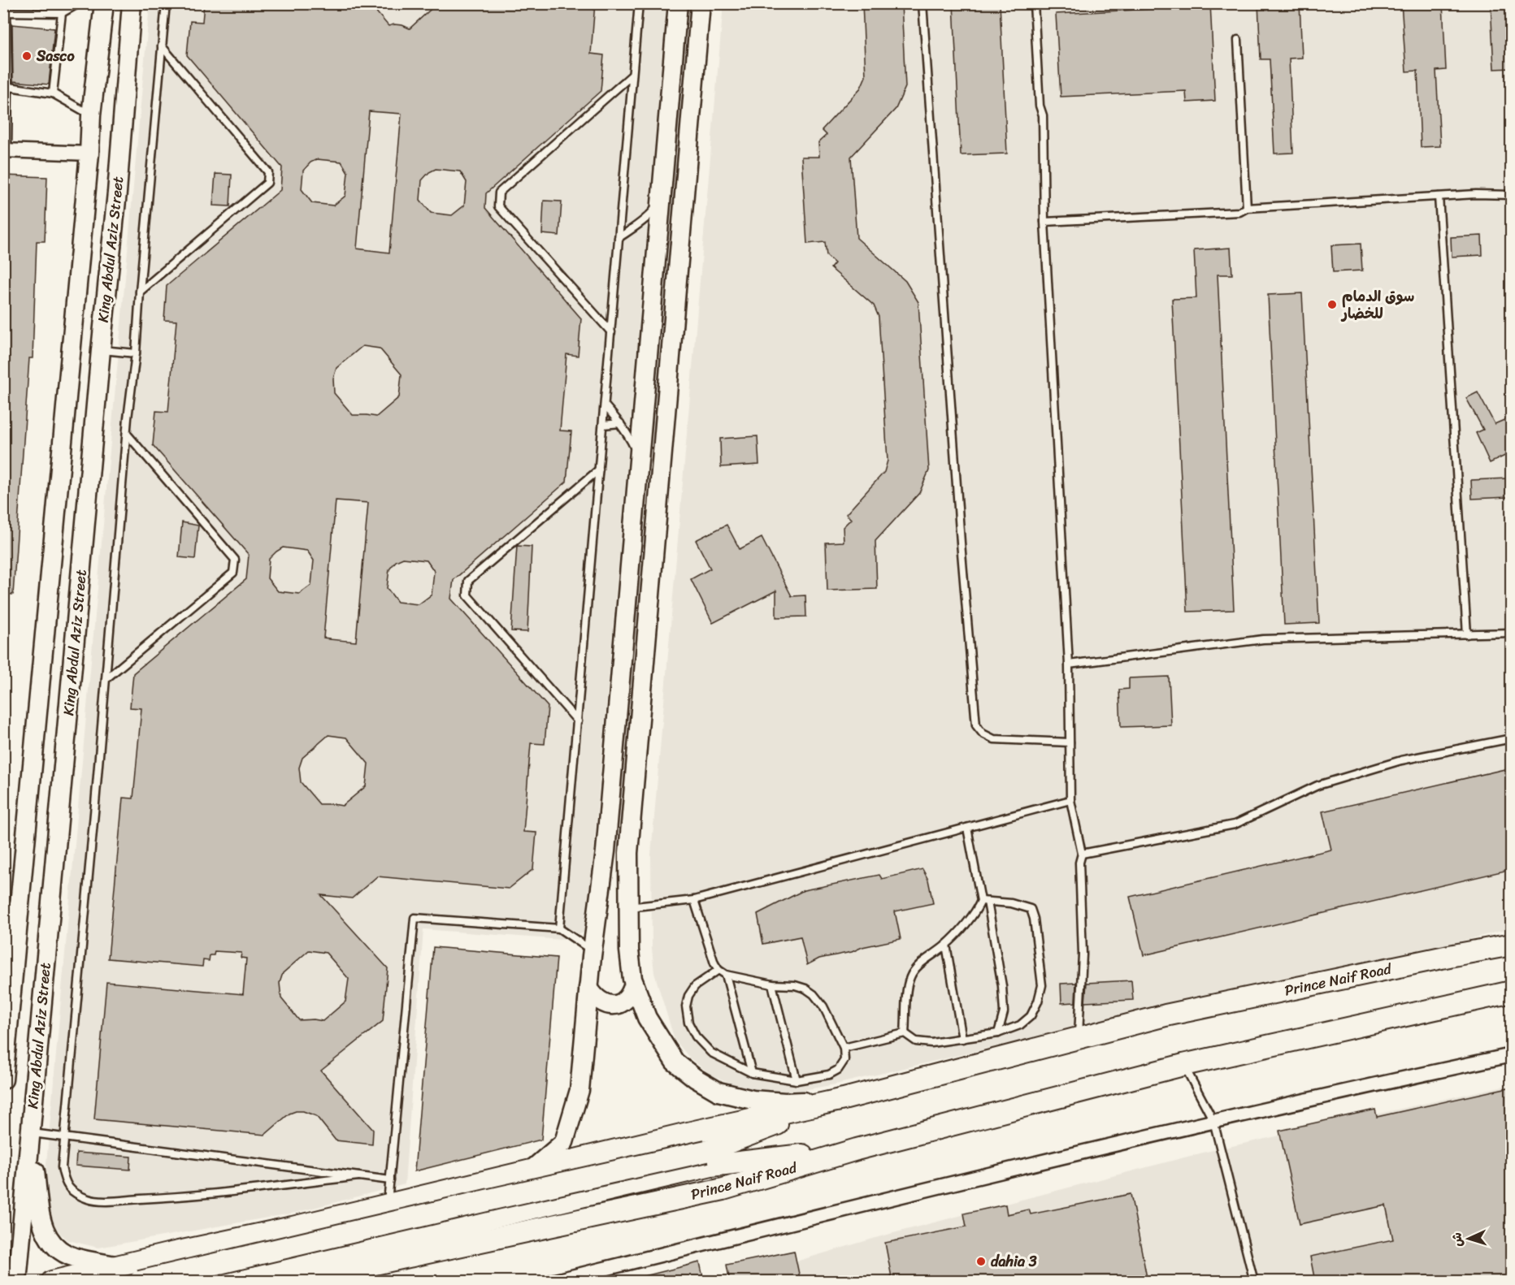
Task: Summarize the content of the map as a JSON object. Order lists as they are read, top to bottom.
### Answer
{
  "streets": {
    "main road": ["Prince Naif Road"],
    "street": ["King Abdul Aziz Street"]
  },
  "places": ["Sasco", "سوق الدمام للخضار", "dahia 3"],
  "north": "left"
}
